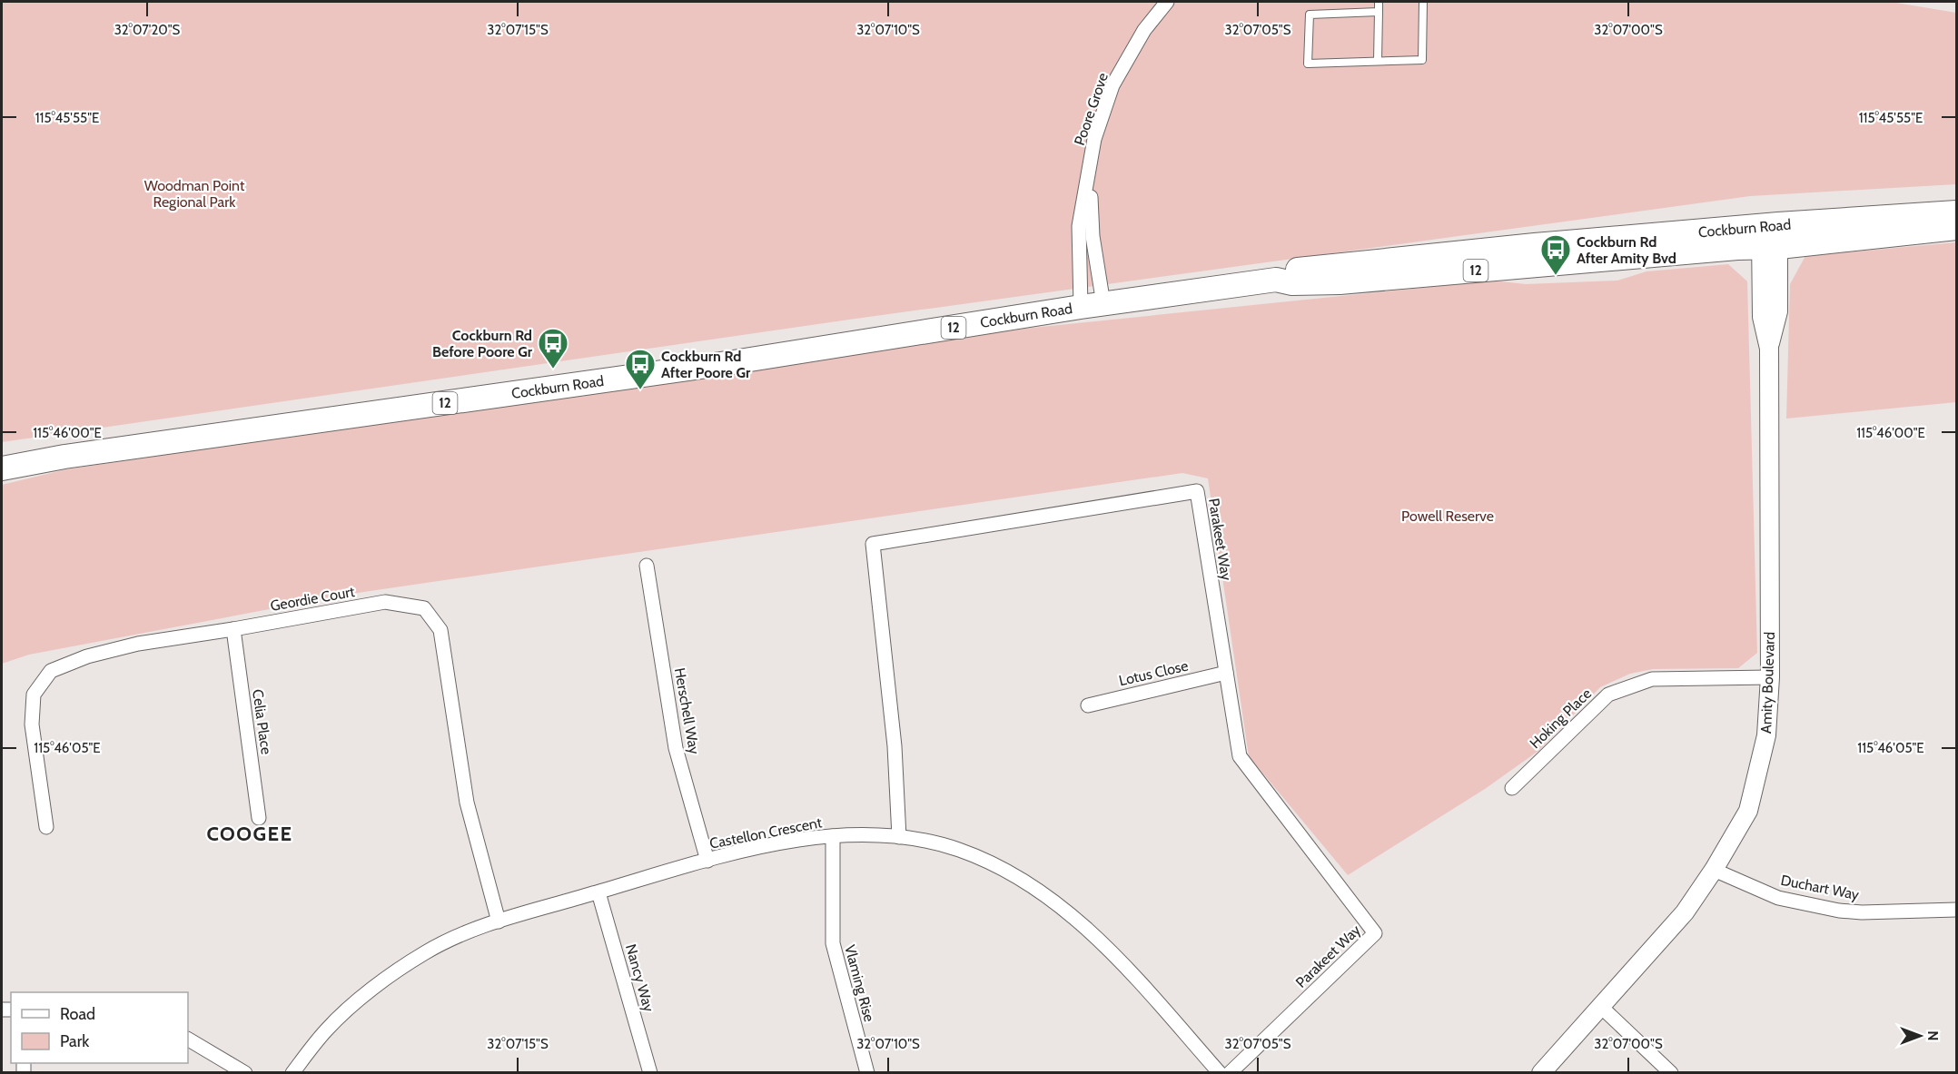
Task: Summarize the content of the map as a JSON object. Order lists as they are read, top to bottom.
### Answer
{
  "streets": {
    "main road": ["Cockburn Road", "12"],
    "street": [
      "Poore Grove",
      "Parakeet Way",
      "Geordie Court",
      "Lotus Close",
      "Amity Boulevard",
      "Herschell Way",
      "Hoking Place",
      "Celia Place",
      "Castellon Crescent",
      "Duchart Way",
      "Nancy Way",
      "Vlaming Rise"
    ]
  },
  "crossings": [
    ["Poore Grove", "Cockburn Road"],
    ["Cockburn Road", "Amity Boulevard"],
    ["Parakeet Way", "Lotus Close"],
    ["Parakeet Way", "Castellon Crescent"],
    ["Geordie Court", "Celia Place"],
    ["Geordie Court", "Castellon Crescent"],
    ["Amity Boulevard", "Hoking Place"],
    ["Amity Boulevard", "Duchart Way"],
    ["Herschell Way", "Castellon Crescent"],
    ["Castellon Crescent", "Nancy Way"],
    ["Castellon Crescent", "Vlaming Rise"]
  ],
  "districts": ["COOGEE"],
  "parks": ["Woodman Point Regional Park", "Powell Reserve"],
  "places": {
    "bus stop": ["Cockburn Rd After Amity Bvd", "Cockburn Rd Before Poore Gr", "Cockburn Rd After Poore Gr"]
  },
  "legend": ["Road", "Park"],
  "north": "right",
  "coordinates": [
    "32°07'20\"S",
    "32°07'15\"S",
    "32°07'10\"S",
    "32°07'05\"S",
    "32°07'00\"S",
    "115°45'55\"E",
    "115°46'00\"E",
    "115°46'05\"E"
  ]
}
